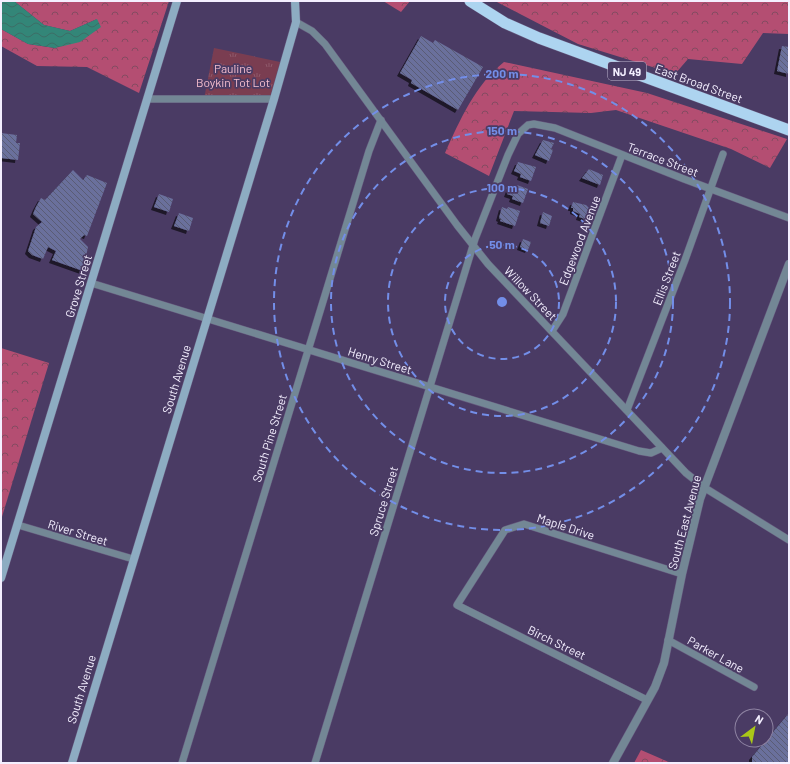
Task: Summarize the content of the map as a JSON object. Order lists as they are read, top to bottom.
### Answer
{
  "streets": {
    "highway": ["NJ 49", "East Broad Street"],
    "main road": ["Grove Street", "South Avenue"],
    "street": [
      "Terrace Street",
      "Edgewood Avenue",
      "Ellis Street",
      "Willow Street",
      "Henry Street",
      "South Pine Street",
      "Spruce Street",
      "South East Avenue",
      "Maple Drive",
      "River Street",
      "Birch Street",
      "Parker Lane"
    ]
  },
  "crossings": [
    ["Terrace Street", "Edgewood Avenue"],
    ["Terrace Street", "Ellis Street"],
    ["Terrace Street", "Spruce Street"],
    ["Edgewood Avenue", "Willow Street"],
    ["Ellis Street", "Willow Street"],
    ["Grove Street", "Henry Street"],
    ["Grove Street", "River Street"],
    ["Willow Street", "Henry Street"],
    ["Willow Street", "South Avenue"],
    ["Willow Street", "South Pine Street"],
    ["Willow Street", "Spruce Street"],
    ["Willow Street", "South East Avenue"],
    ["Henry Street", "South Avenue"],
    ["Henry Street", "South Pine Street"],
    ["Henry Street", "Spruce Street"],
    ["South Avenue", "River Street"],
    ["South East Avenue", "Maple Drive"],
    ["South East Avenue", "Birch Street"],
    ["South East Avenue", "Parker Lane"],
    ["Maple Drive", "Birch Street"]
  ],
  "parks": ["Pauline Boykin Tot Lot"],
  "north": "top right",
  "rings": [
    "200 m",
    "150 m",
    "100 m",
    "50 m"
  ]
}
